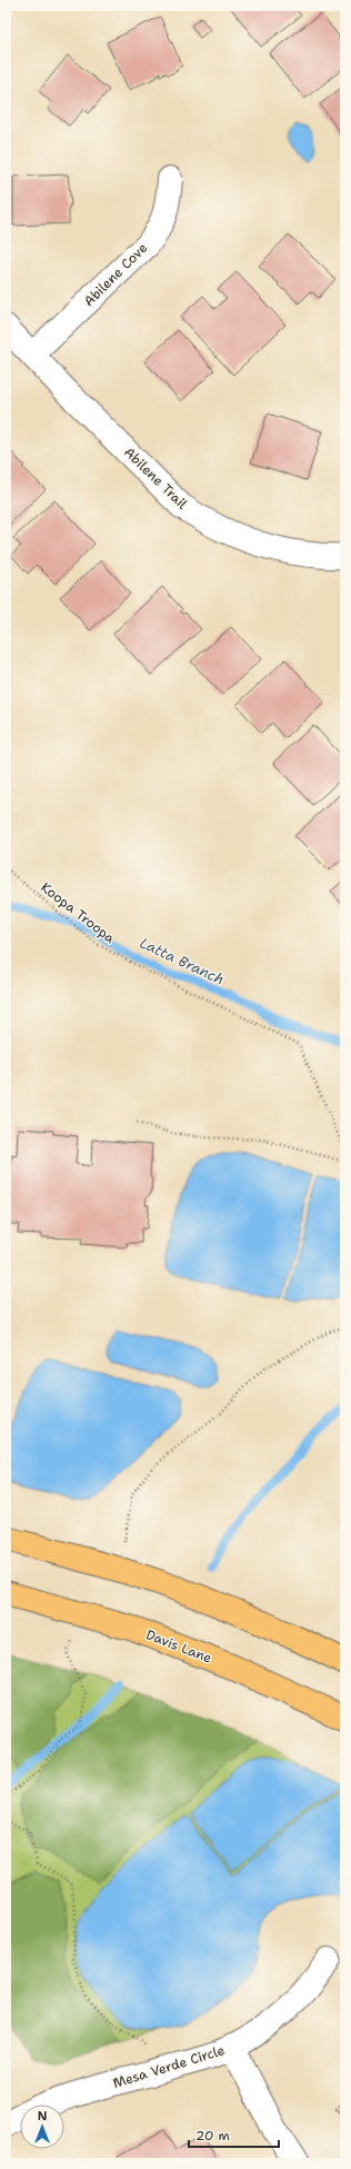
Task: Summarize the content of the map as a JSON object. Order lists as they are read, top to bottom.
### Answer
{
  "streets": {
    "main road": ["Davis Lane"],
    "street": ["Abilene Cove", "Abilene Trail", "Mesa Verde Circle"],
    "path": ["Koopa Troopa"]
  },
  "crossings": [
    ["Abilene Cove", "Abilene Trail"]
  ],
  "water": ["Latta Branch"],
  "scale_bar": "20 m",
  "north": "top"
}
